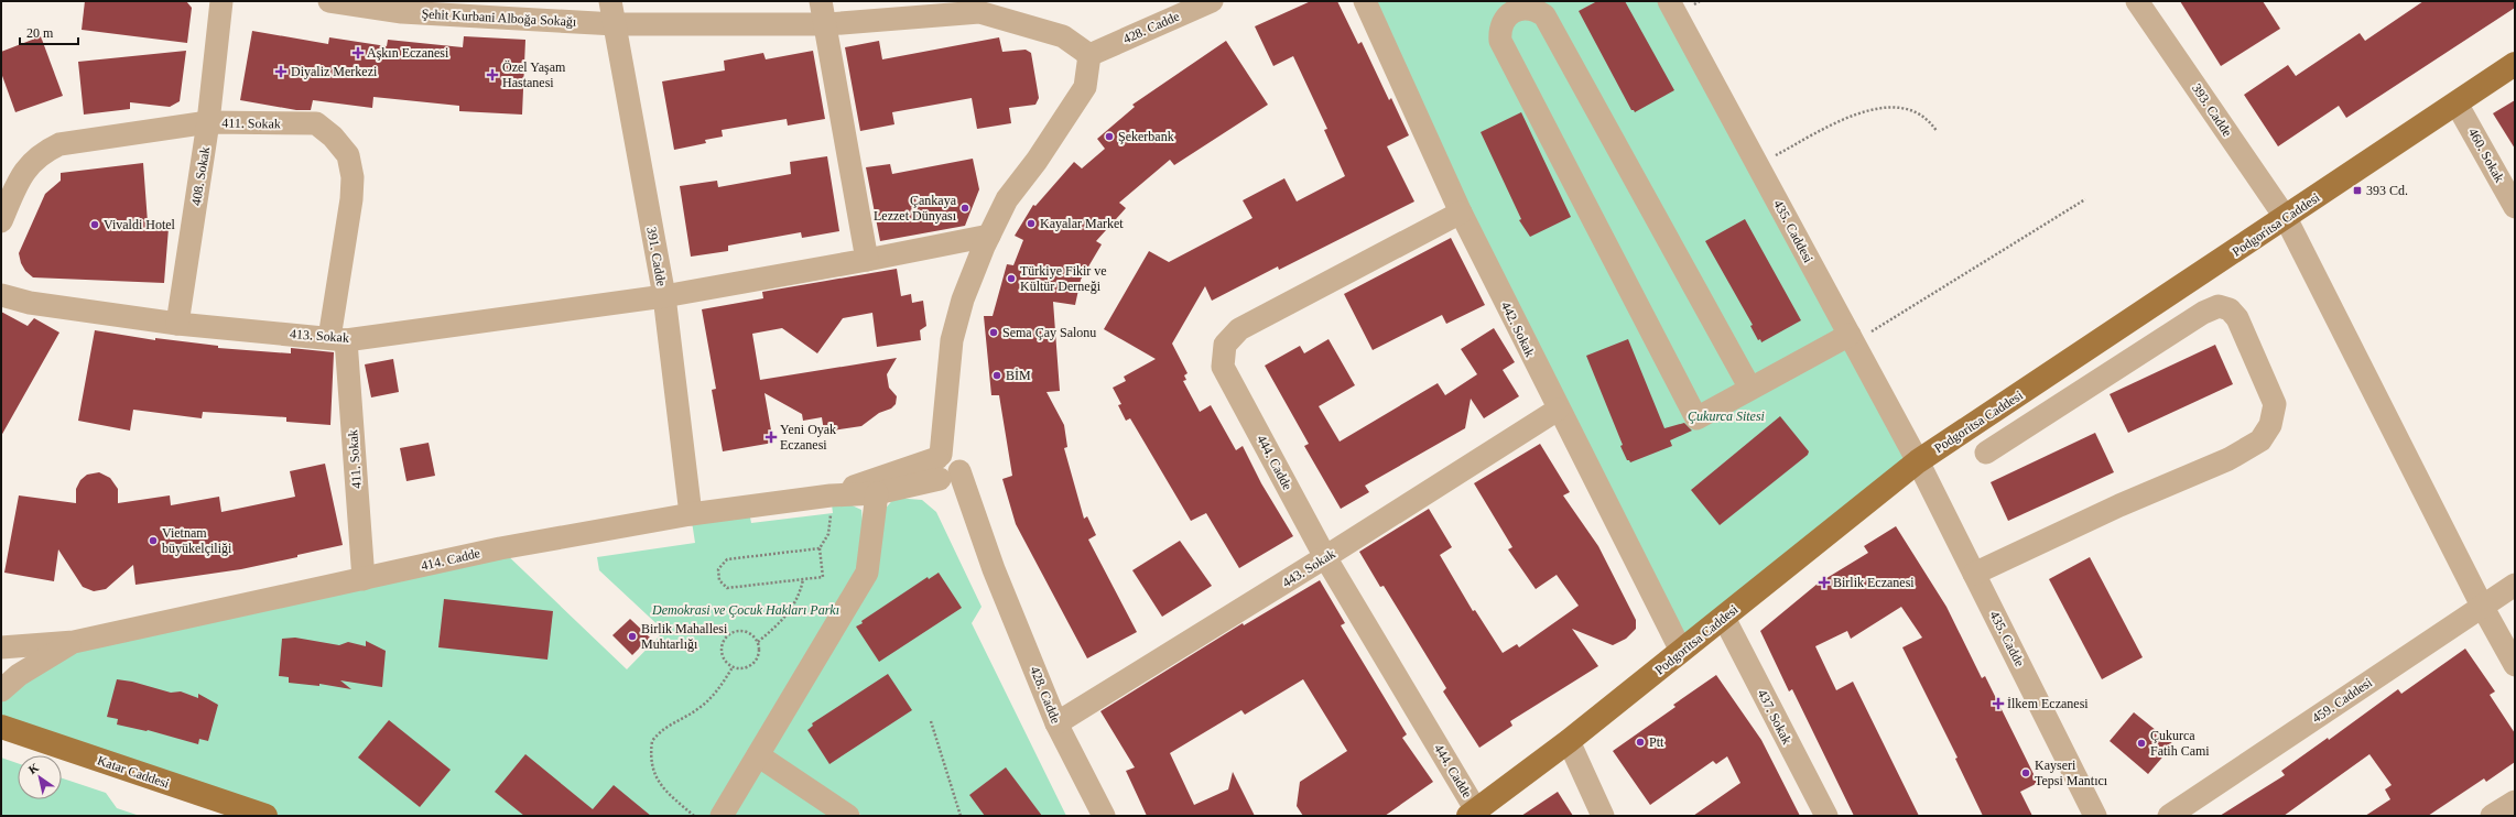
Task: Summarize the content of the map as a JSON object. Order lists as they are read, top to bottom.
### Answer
{
  "streets": {
    "main road": ["Podgoritsa Caddesi", "Katar Caddesi"],
    "street": [
      "Şehit Kurbani Alboğa Sokağı",
      "428. Cadde",
      "393. Cadde",
      "411. Sokak",
      "460. Sokak",
      "408. Sokak",
      "435. Caddesi",
      "391. Cadde",
      "442. Sokak",
      "413. Sokak",
      "444. Cadde",
      "414. Cadde",
      "443. Sokak",
      "435. Cadde",
      "459. Caddesi",
      "437. Sokak"
    ]
  },
  "crossings": [
    ["Şehit Kurbani Alboğa Sokağı", "391. Cadde"],
    ["428. Cadde", "443. Sokak"],
    ["393. Cadde", "Podgoritsa Caddesi"],
    ["393. Cadde", "459. Caddesi"],
    ["411. Sokak", "408. Sokak"],
    ["411. Sokak", "413. Sokak"],
    ["411. Sokak", "414. Cadde"],
    ["460. Sokak", "Podgoritsa Caddesi"],
    ["408. Sokak", "413. Sokak"],
    ["Podgoritsa Caddesi", "435. Caddesi"],
    ["Podgoritsa Caddesi", "442. Sokak"],
    ["Podgoritsa Caddesi", "444. Cadde"],
    ["Podgoritsa Caddesi", "435. Cadde"],
    ["Podgoritsa Caddesi", "437. Sokak"],
    ["435. Caddesi", "435. Cadde"],
    ["391. Cadde", "413. Sokak"],
    ["391. Cadde", "414. Cadde"],
    ["442. Sokak", "444. Cadde"],
    ["442. Sokak", "443. Sokak"],
    ["444. Cadde", "443. Sokak"]
  ],
  "parks": ["Çukurca Sitesi", "Demokrasi ve Çocuk Hakları Parkı"],
  "places": {
    "health": [
      "Aşkın Eczanesi",
      "Diyaliz Merkezi",
      "Özel Yaşam Hastanesi",
      "Yeni Oyak Eczanesi",
      "Birlik Eczanesi",
      "İlkem Eczanesi"
    ],
    "other": [
      "Şekerbank",
      "Çankaya Lezzet Dünyası",
      "Kayalar Market",
      "Vivaldi Hotel",
      "Türkiye Fikir ve Kültür Derneği",
      "Sema Çay Salonu",
      "BİM",
      "Vietnam büyükelçiliği",
      "Birlik Mahallesi Muhtarlığı",
      "Ptt",
      "Çukurca Fatih Cami",
      "Kayseri Tepsi Mantıcı"
    ],
    "transit": ["393 Cd."]
  },
  "scale_bar": "20 m",
  "north": "top left"
}
